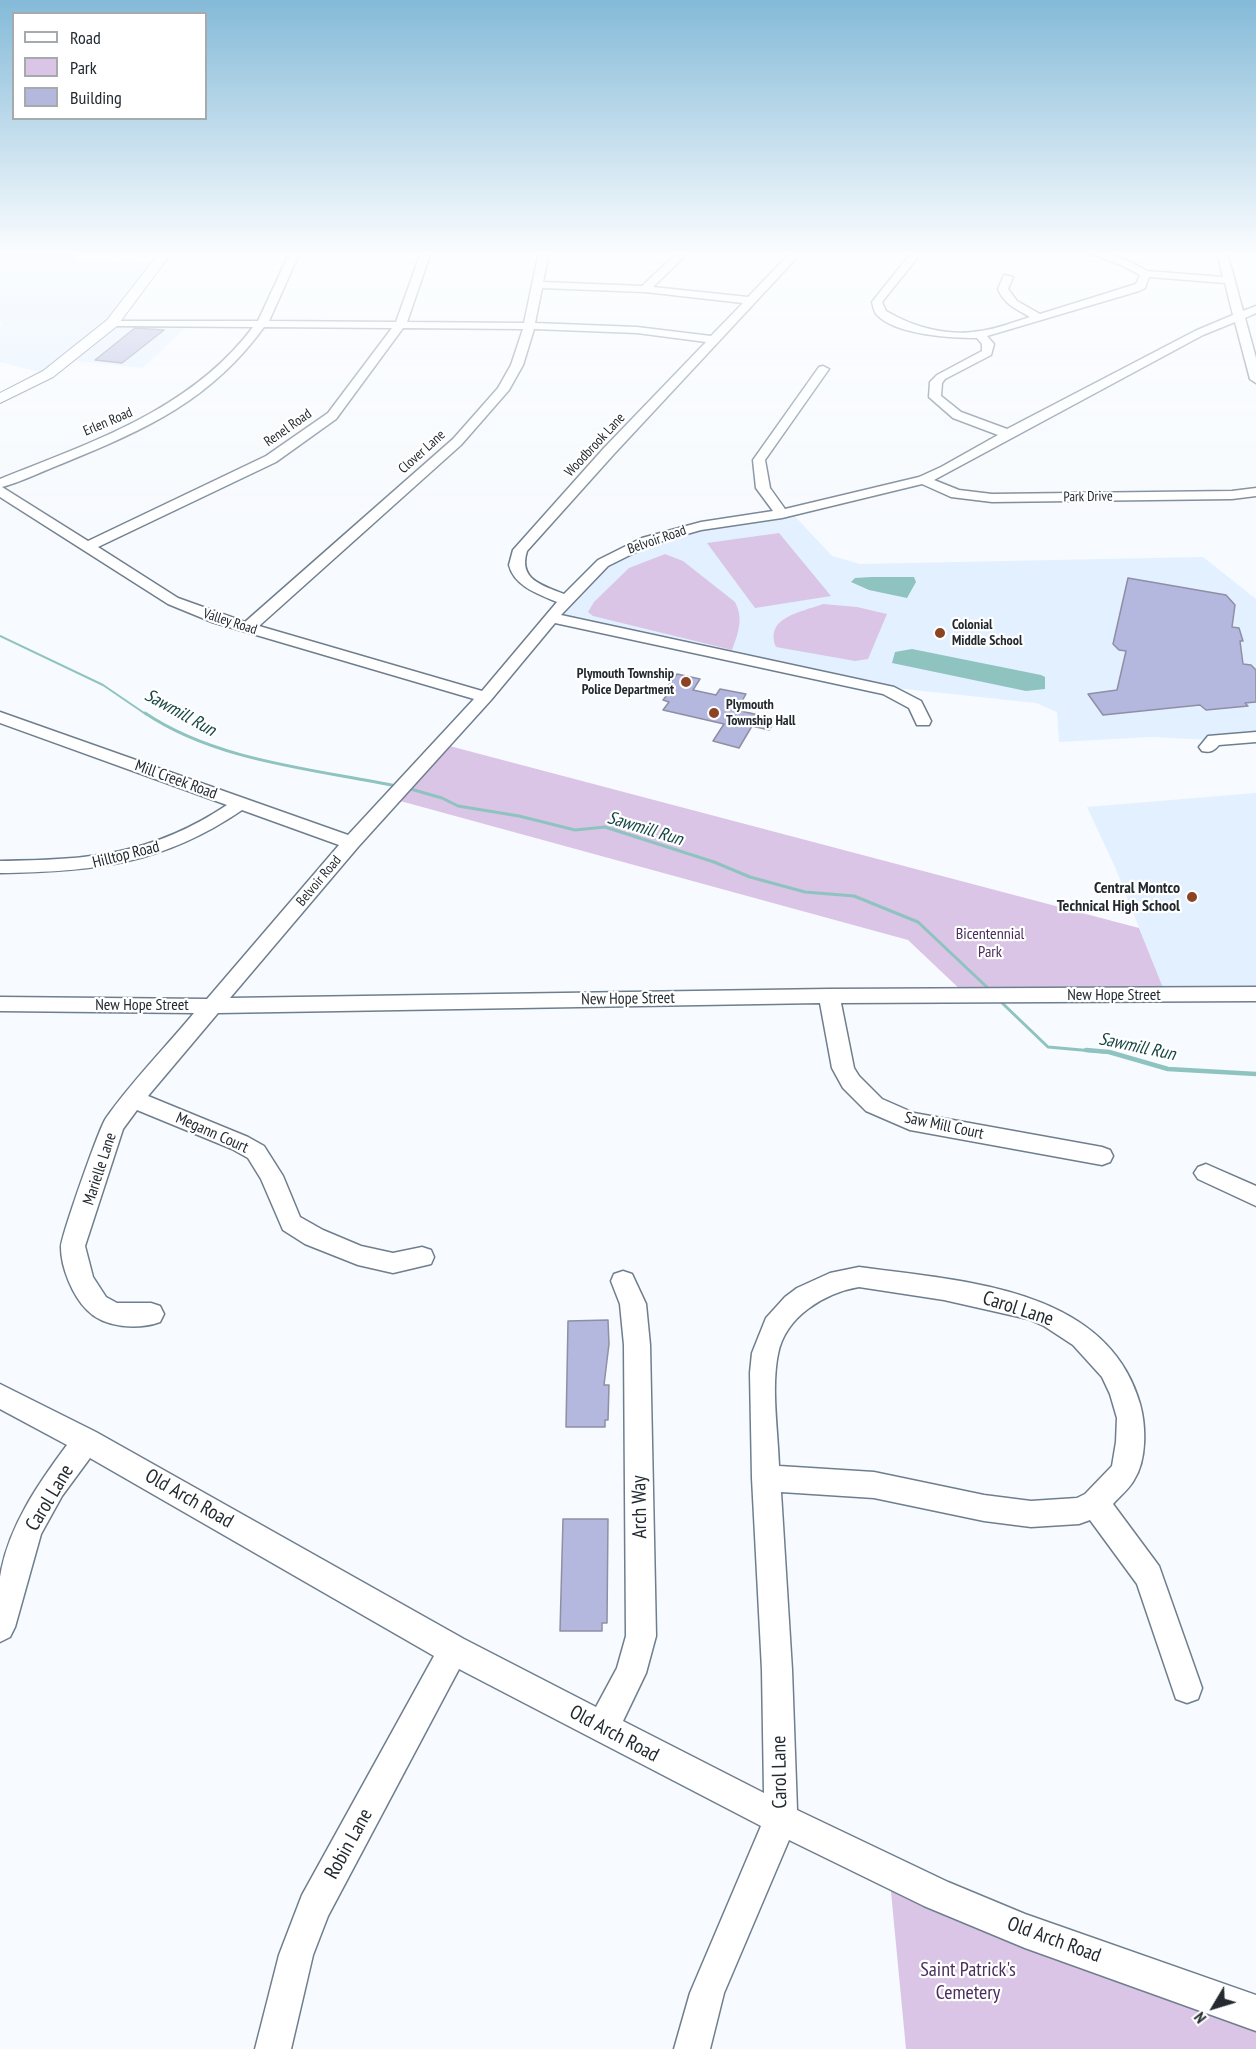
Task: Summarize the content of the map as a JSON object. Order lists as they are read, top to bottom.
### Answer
{
  "streets": {
    "street": [
      "Erlen Road",
      "Renel Road",
      "Woodbrook Lane",
      "Clover Lane",
      "Park Drive",
      "Belvoir Road",
      "Valley Road",
      "Mill Creek Road",
      "Hilltop Road",
      "New Hope Street",
      "Saw Mill Court",
      "Megann Court",
      "Marielle Lane",
      "Carol Lane",
      "Old Arch Road",
      "Arch Way",
      "Robin Lane"
    ]
  },
  "crossings": [
    ["Renel Road", "Valley Road"],
    ["Woodbrook Lane", "Belvoir Road"],
    ["Clover Lane", "Valley Road"],
    ["Park Drive", "Belvoir Road"],
    ["Belvoir Road", "Valley Road"],
    ["Belvoir Road", "Mill Creek Road"],
    ["Belvoir Road", "New Hope Street"],
    ["Belvoir Road", "Marielle Lane"],
    ["Mill Creek Road", "Hilltop Road"],
    ["New Hope Street", "Saw Mill Court"],
    ["New Hope Street", "Marielle Lane"],
    ["Megann Court", "Marielle Lane"],
    ["Carol Lane", "Old Arch Road"],
    ["Old Arch Road", "Arch Way"],
    ["Old Arch Road", "Robin Lane"]
  ],
  "water": ["Sawmill Run"],
  "parks": ["Bicentennial Park", "Saint Patrick's Cemetery"],
  "places": [
    "Colonial Middle School",
    "Plymouth Township Police Department",
    "Plymouth Township Hall",
    "Central Montco Technical High School"
  ],
  "legend": ["Road", "Park", "Building"],
  "north": "bottom left"
}
